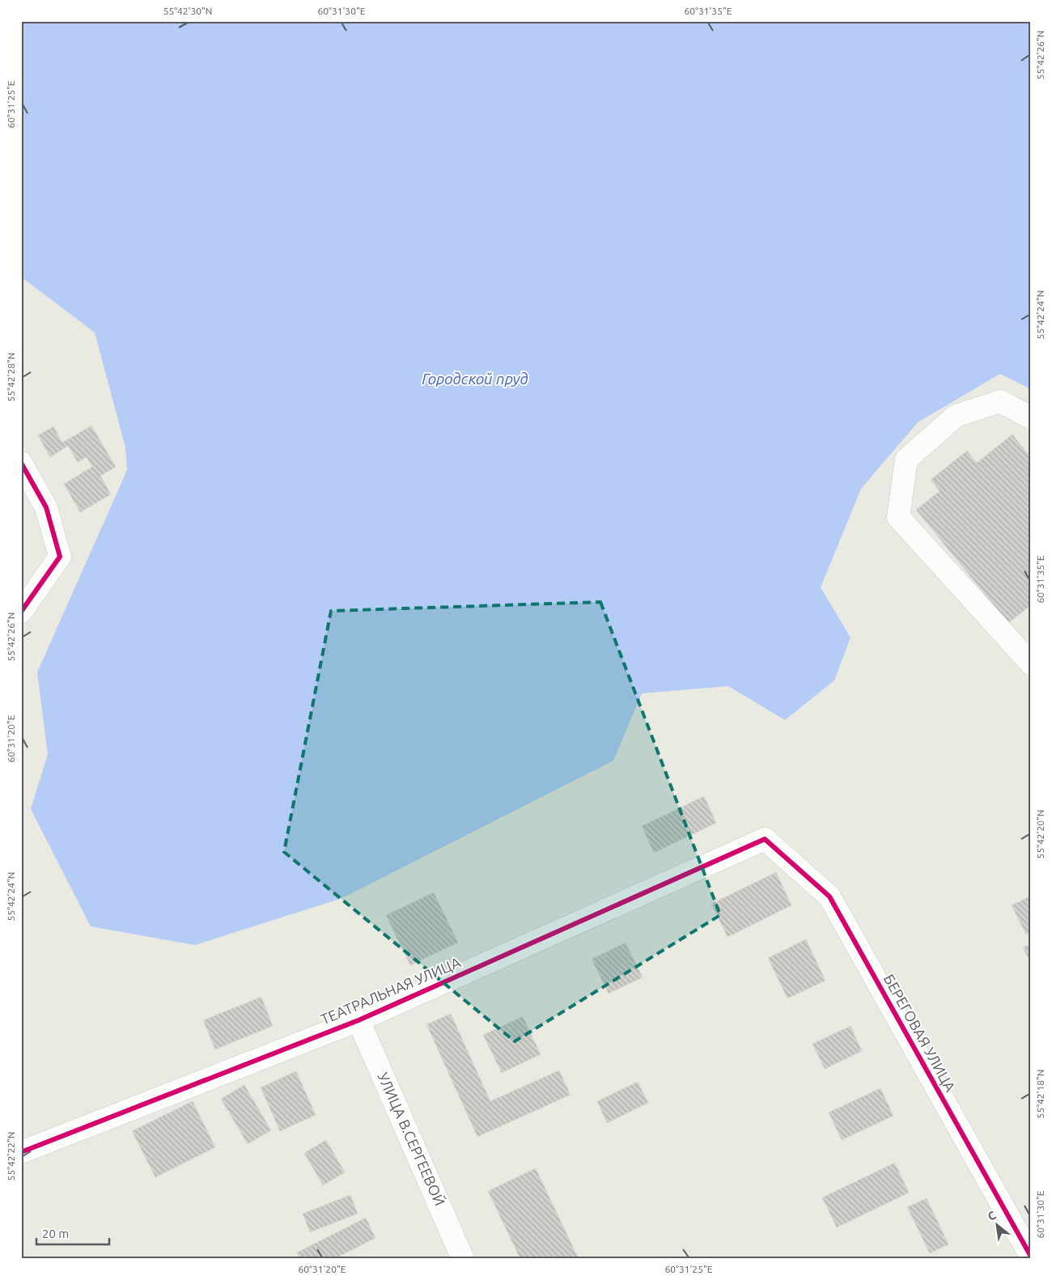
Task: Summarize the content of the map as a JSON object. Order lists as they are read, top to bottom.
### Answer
{
  "streets": {
    "street": ["ТЕАТРАЛЬНАЯ УЛИЦА", "БЕРЕГОВАЯ УЛИЦА", "УЛИЦА В.СЕРГЕЕВОЙ"]
  },
  "crossings": [
    ["ТЕАТРАЛЬНАЯ УЛИЦА", "БЕРЕГОВАЯ УЛИЦА"],
    ["ТЕАТРАЛЬНАЯ УЛИЦА", "УЛИЦА В.СЕРГЕЕВОЙ"]
  ],
  "water": ["Городской пруд"],
  "scale_bar": "20 m",
  "north": "top left",
  "coordinates": [
    "55°42'30\"N",
    "60°31'30\"E",
    "60°31'35\"E",
    "55°42'26\"N",
    "60°31'25\"E",
    "55°42'24\"N",
    "55°42'28\"N",
    "60°31'20\"E",
    "55°42'20\"N",
    "55°42'18\"N",
    "55°42'22\"N"
  ]
}
